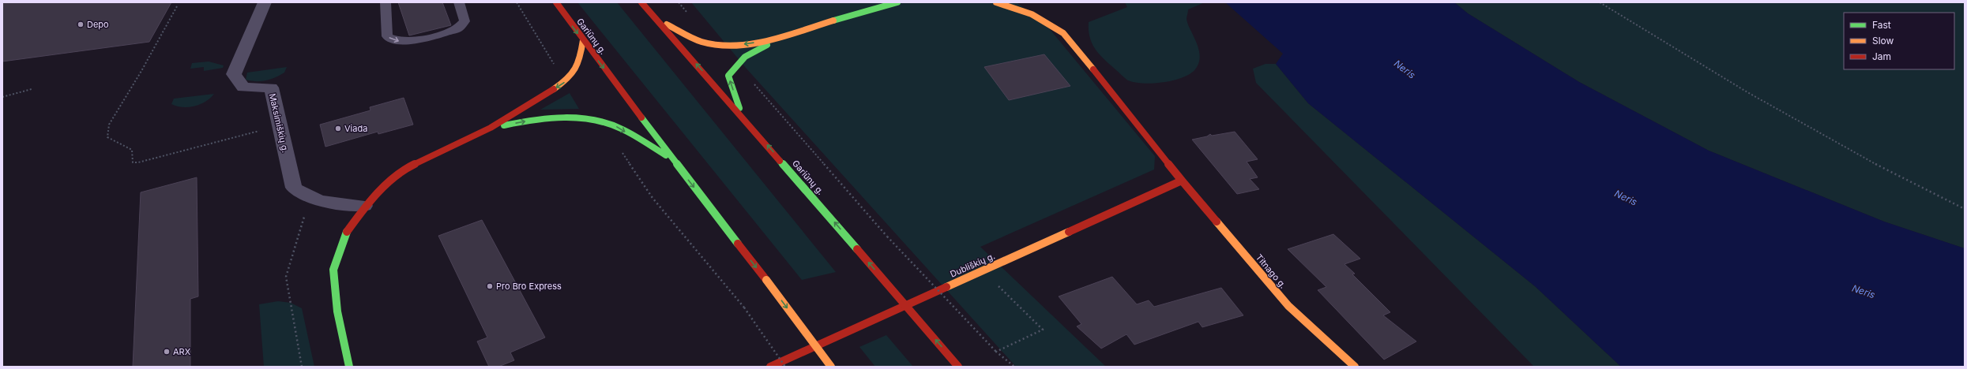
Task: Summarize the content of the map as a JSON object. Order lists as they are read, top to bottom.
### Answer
{
  "streets": {
    "main road": ["Gariūnų g.", "Dubliškių g.", "Titnago g."],
    "street": ["Maksimiškių g."]
  },
  "crossings": [
    ["Dubliškių g.", "Titnago g."]
  ],
  "water": ["Neris"],
  "places": [
    "Depo",
    "Viada",
    "Pro Bro Express",
    "ARX"
  ],
  "legend": ["Fast", "Slow", "Jam"]
}
